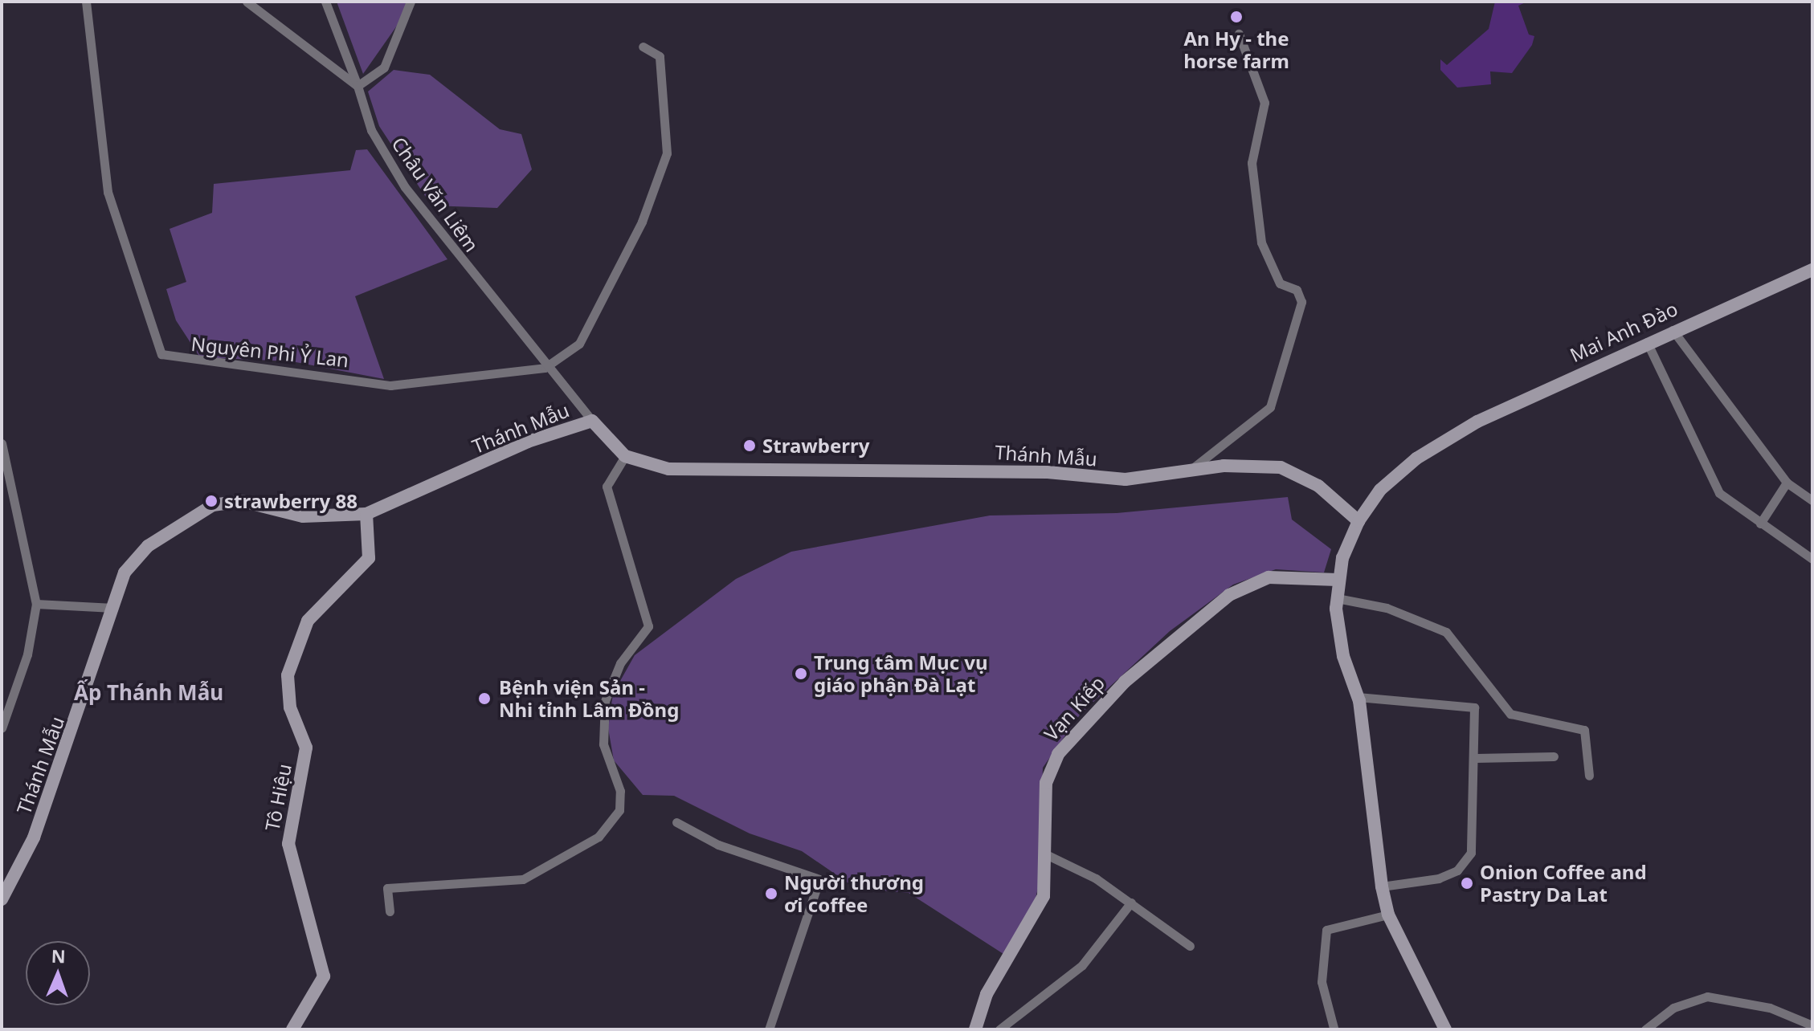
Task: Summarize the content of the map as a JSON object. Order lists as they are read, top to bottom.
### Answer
{
  "streets": {
    "main road": [
      "Mai Anh Đào",
      "Thánh Mẫu",
      "Vạn Kiếp",
      "Tô Hiệu"
    ],
    "street": ["Châu Văn Liêm", "Nguyên Phi Ỷ Lan"]
  },
  "crossings": [
    ["Châu Văn Liêm", "Nguyên Phi Ỷ Lan"],
    ["Châu Văn Liêm", "Thánh Mẫu"],
    ["Mai Anh Đào", "Thánh Mẫu"],
    ["Mai Anh Đào", "Vạn Kiếp"],
    ["Thánh Mẫu", "Tô Hiệu"]
  ],
  "districts": ["Ấp Thánh Mẫu"],
  "places": [
    "An Hy - the horse farm",
    "Strawberry",
    "strawberry 88",
    "Trung tâm Mục vụ giáo phận Đà Lạt",
    "Bệnh viện Sản - Nhi tỉnh Lâm Đồng",
    "Onion Coffee and Pastry Da Lat",
    "Người thương ơi coffee"
  ],
  "north": "top"
}
